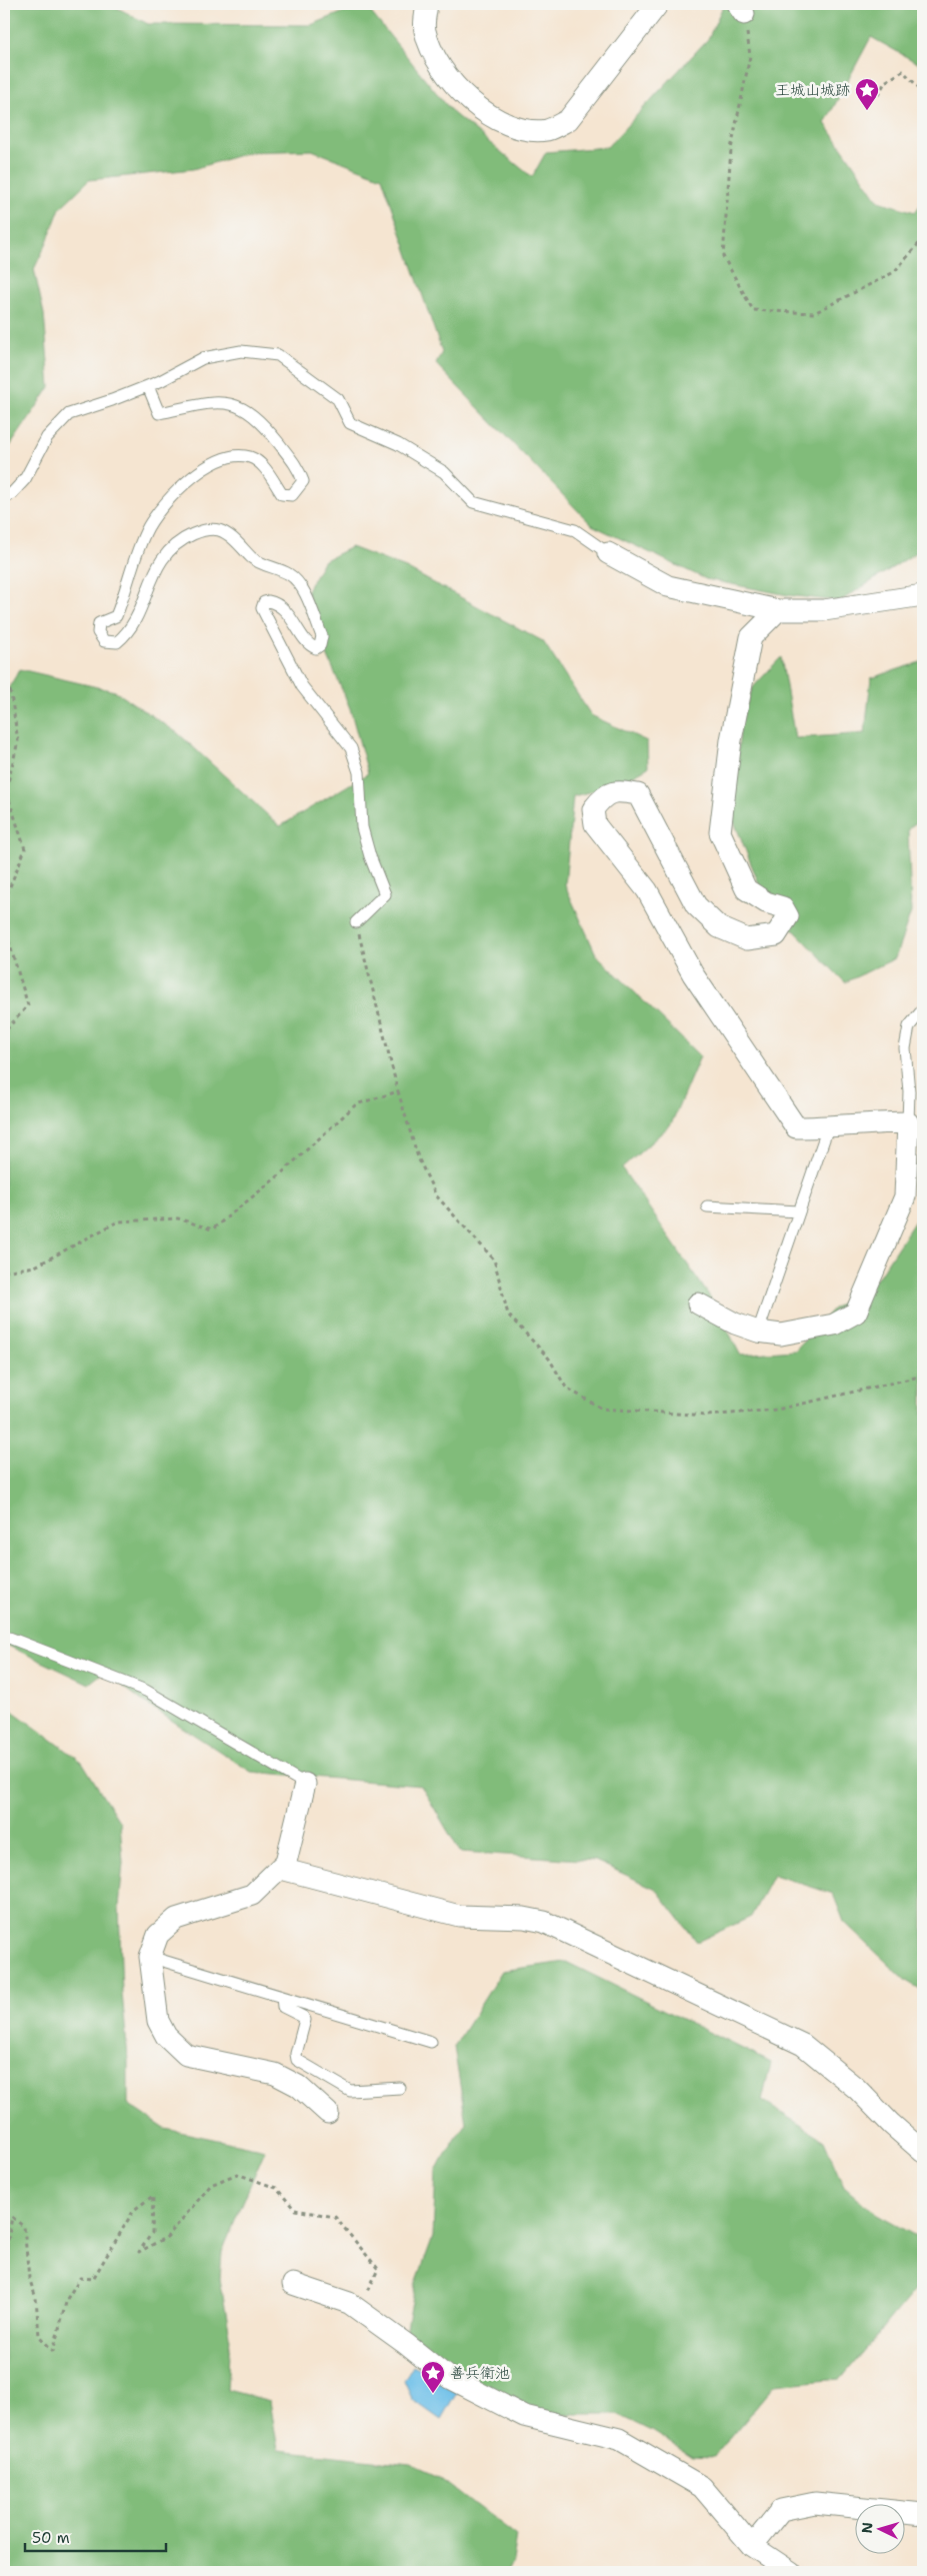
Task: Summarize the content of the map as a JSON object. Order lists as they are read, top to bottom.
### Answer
{
  "places": {
    "place": ["王城山城跡", "善兵衛池"]
  },
  "scale_bar": "50 m",
  "north": "left"
}
